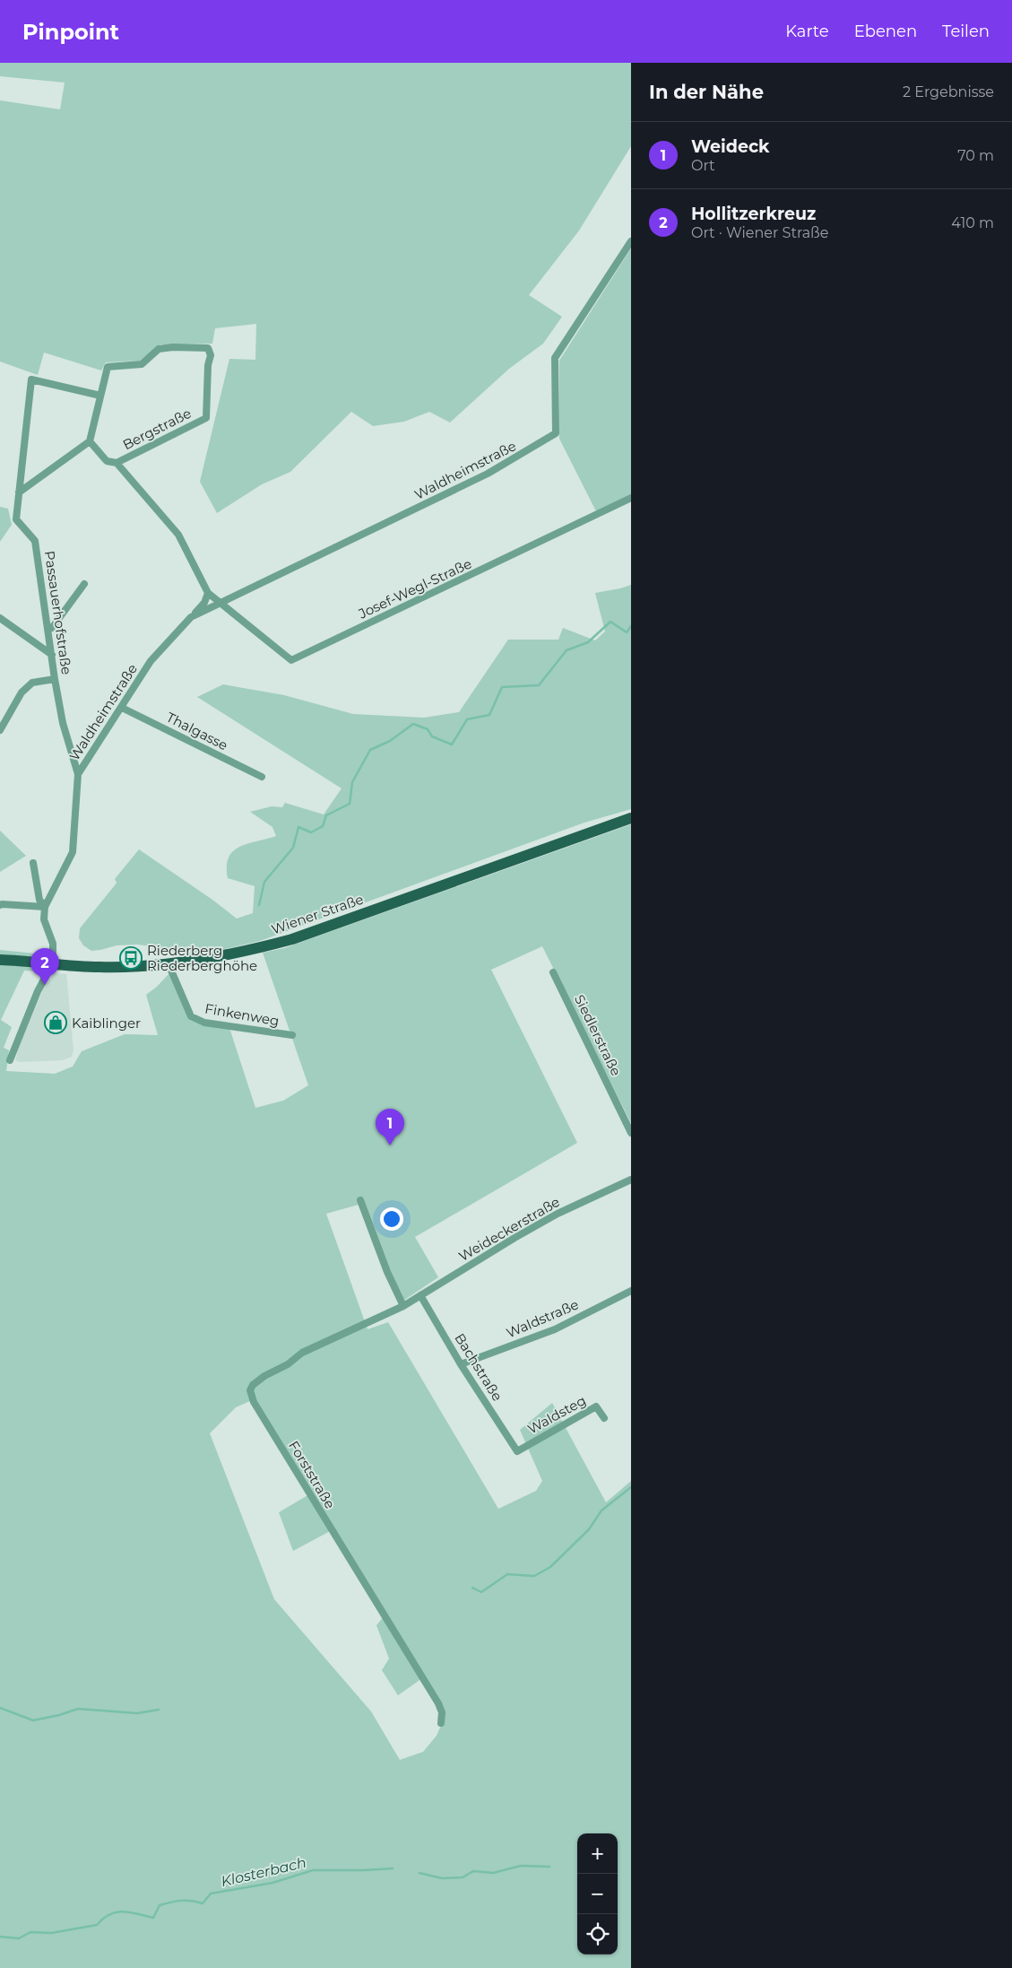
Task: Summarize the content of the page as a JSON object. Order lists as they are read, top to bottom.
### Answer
{
  "streets": {
    "main road": ["Wiener Straße"],
    "street": [
      "Bergstraße",
      "Waldheimstraße",
      "Josef-Wegl-Straße",
      "Passauerhofstraße",
      "Thalgasse",
      "Finkenweg",
      "Siedlerstraße",
      "Weideckerstraße",
      "Waldstraße",
      "Bachstraße",
      "Waldsteg",
      "Forststraße"
    ]
  },
  "crossings": [
    ["Bergstraße", "Waldheimstraße"],
    ["Bergstraße", "Josef-Wegl-Straße"],
    ["Bergstraße", "Passauerhofstraße"],
    ["Waldheimstraße", "Josef-Wegl-Straße"],
    ["Waldheimstraße", "Passauerhofstraße"],
    ["Waldheimstraße", "Thalgasse"],
    ["Wiener Straße", "Finkenweg"],
    ["Weideckerstraße", "Bachstraße"],
    ["Weideckerstraße", "Forststraße"],
    ["Waldstraße", "Bachstraße"],
    ["Bachstraße", "Waldsteg"]
  ],
  "water": ["Klosterbach"],
  "places": {
    "bus stop": ["Riederberg Riederberghöhe"],
    "shop": ["Kaiblinger"]
  },
  "page": {
    "header": "Pinpoint",
    "nav": ["Karte", "Ebenen", "Teilen"],
    "heading": ["In der Nähe", "2 Ergebnisse"],
    "list": [
      {
        "mark": "1",
        "name": "Weideck",
        "note": "Ort",
        "value": "70 m"
      },
      {
        "mark": "2",
        "name": "Hollitzerkreuz",
        "note": "Ort · Wiener Straße",
        "value": "410 m"
      }
    ],
    "pins": ["2", "1"],
    "map_buttons": ["+", "−"]
  }
}
